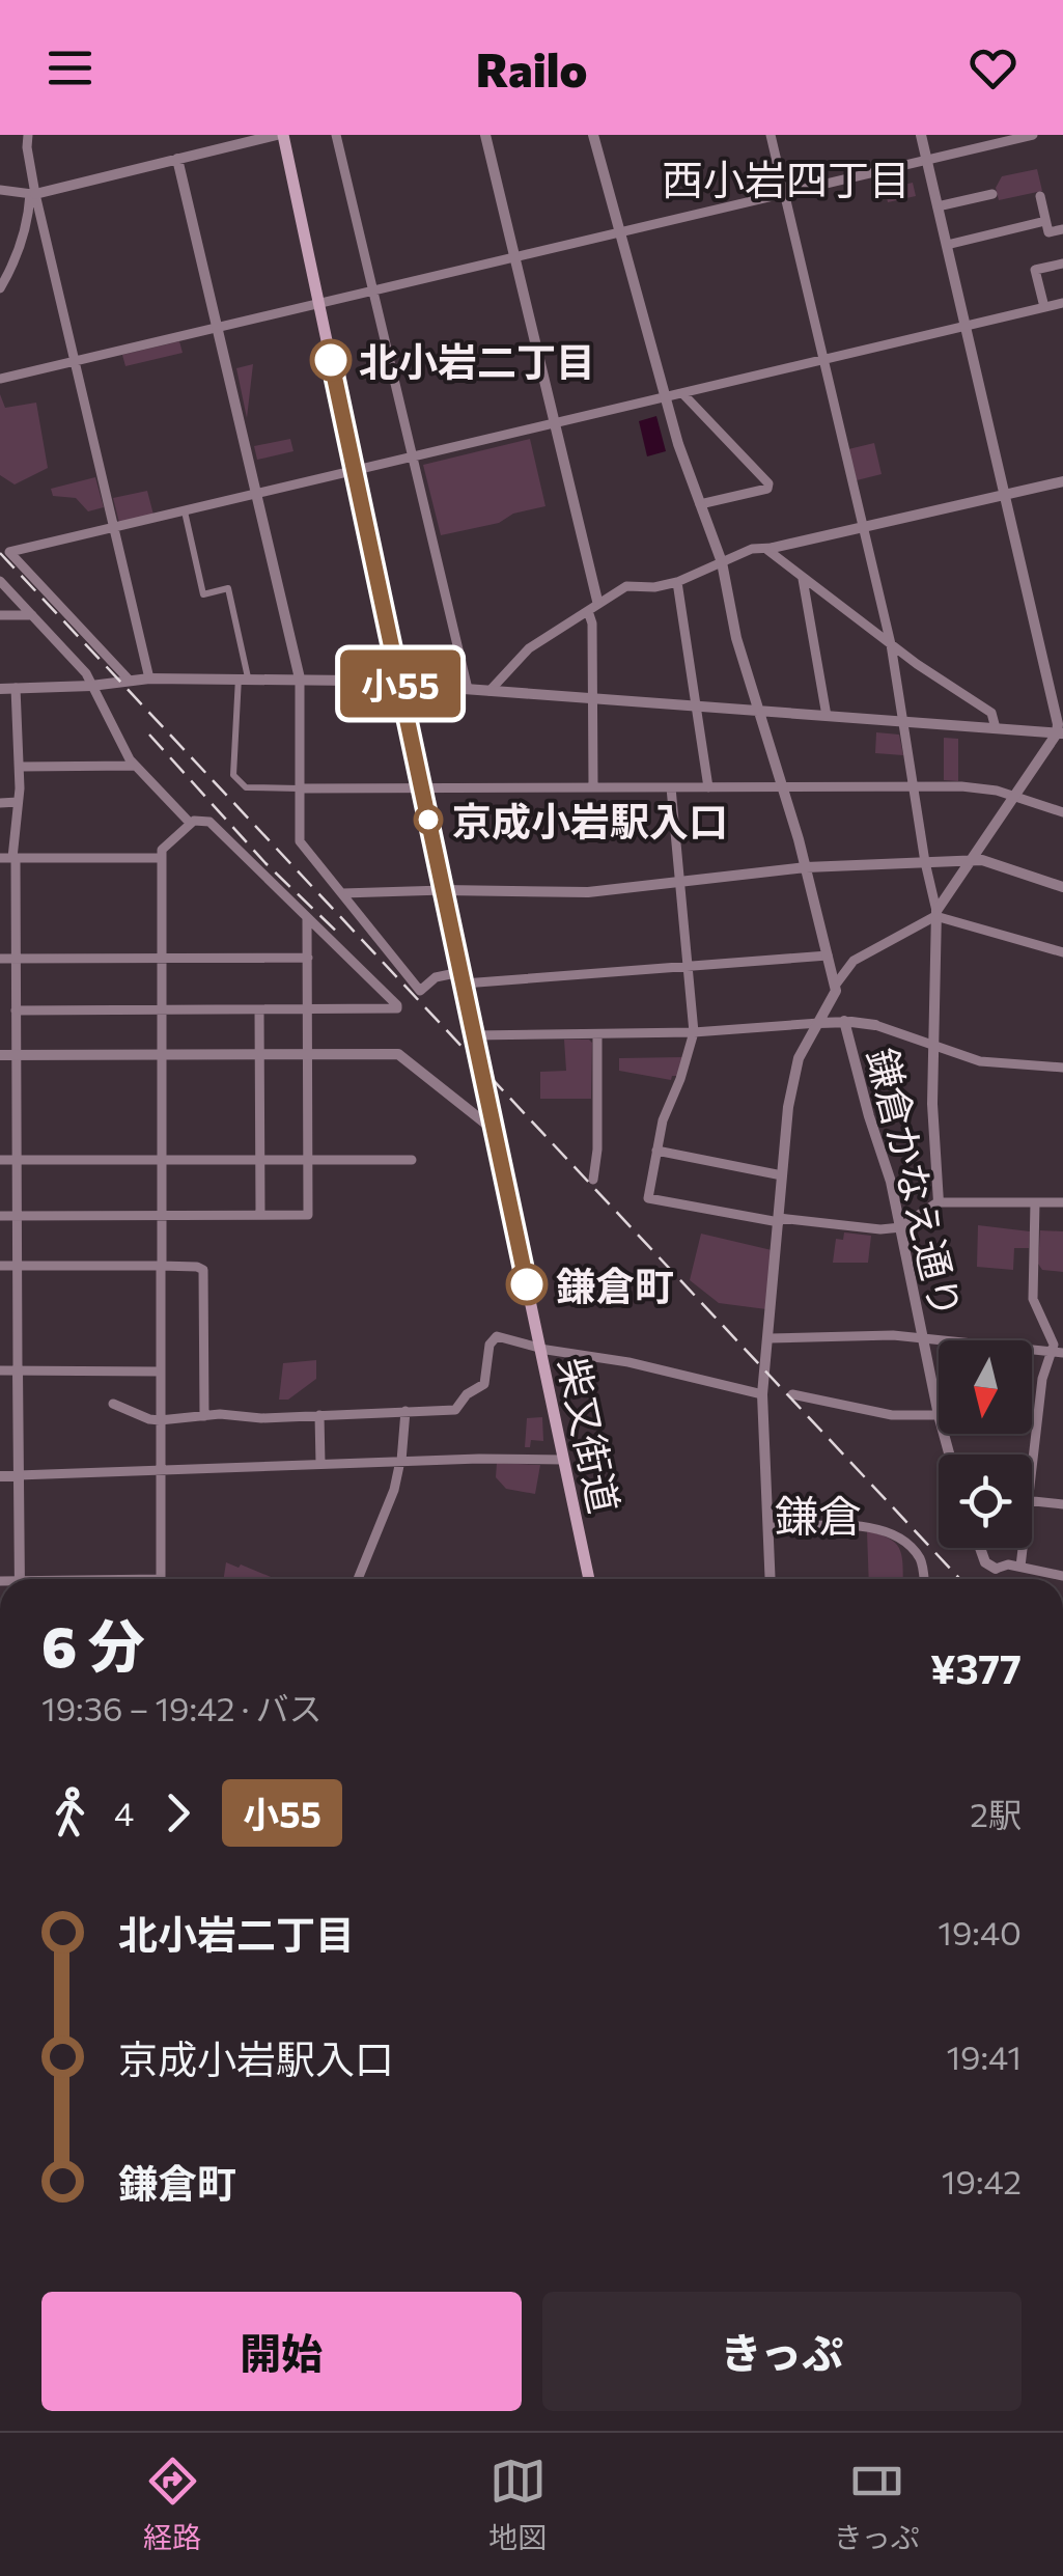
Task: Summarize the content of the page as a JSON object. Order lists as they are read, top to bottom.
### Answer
{
  "streets": {
    "main road": ["柴又街道"],
    "street": ["鎌倉かなえ通り"]
  },
  "districts": ["西小岩四丁目", "鎌倉"],
  "places": ["北小岩二丁目", "京成小岩駅入口", "鎌倉町"],
  "lines": ["bus line 小55"],
  "north": "bottom",
  "page": {
    "header": "Railo",
    "on_map": "小55",
    "heading": ["6 分", "19:36 – 19:42 · バス", "¥377"],
    "legs": ["4", "小55", "2駅"],
    "list": [
      {
        "name": "北小岩二丁目",
        "value": "19:40"
      },
      {
        "name": "京成小岩駅入口",
        "value": "19:41"
      },
      {
        "name": "鎌倉町",
        "value": "19:42"
      }
    ],
    "buttons": ["開始", "きっぷ"],
    "tabs": ["経路", "地図", "きっぷ"]
  }
}
